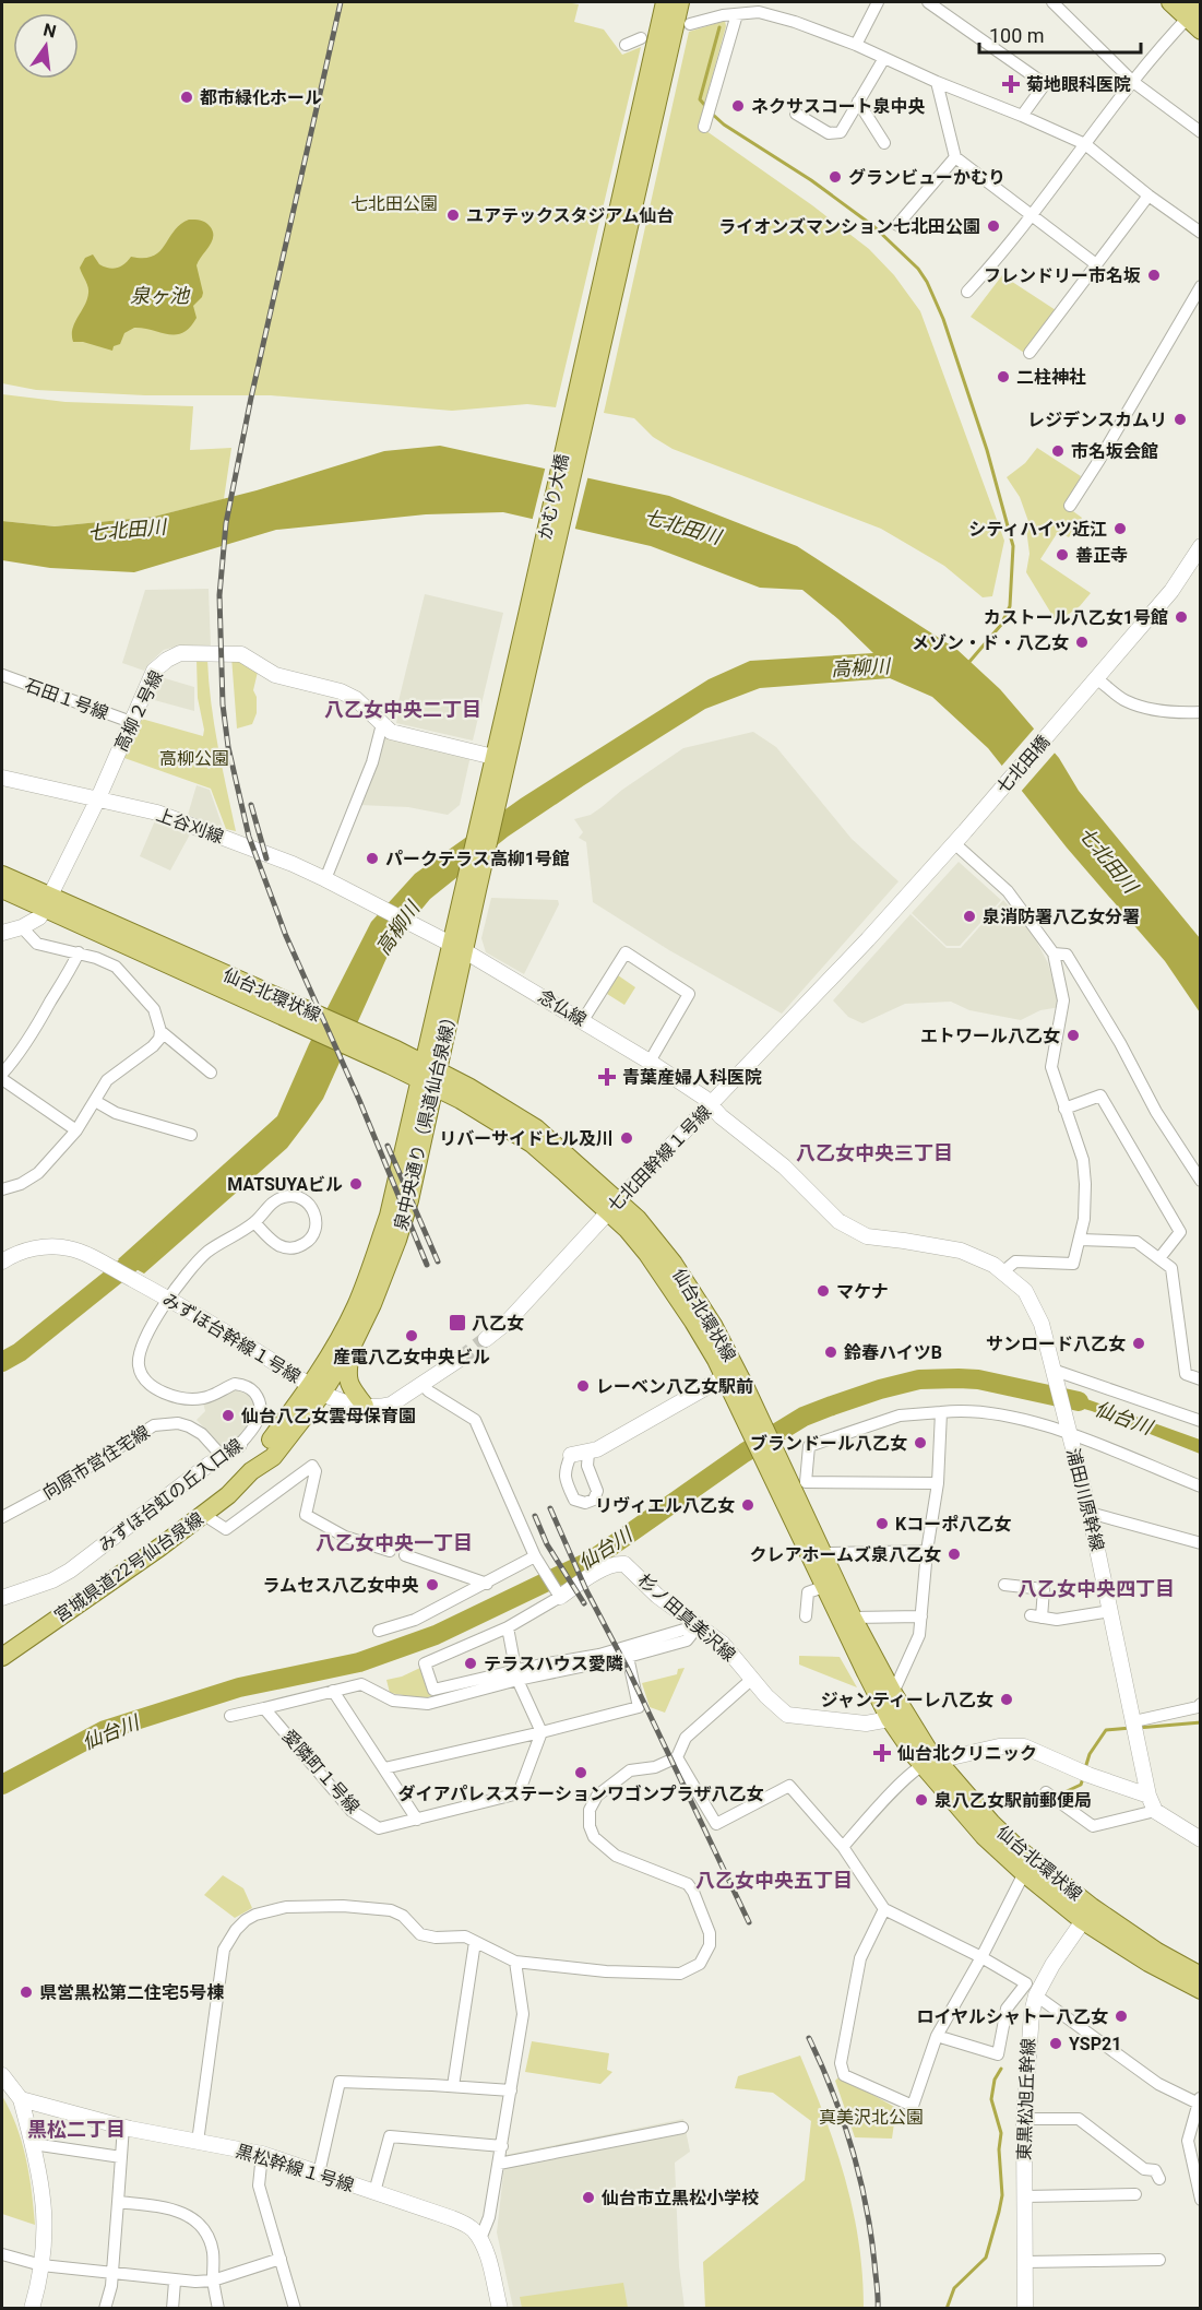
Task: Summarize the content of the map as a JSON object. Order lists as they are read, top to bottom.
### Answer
{
  "streets": {
    "main road": [
      "かむり大橋",
      "仙台北環状線",
      "泉中央通り（県道仙台泉線）",
      "宮城県道22号仙台泉線"
    ],
    "street": [
      "石田１号線",
      "高柳２号線",
      "七北田橋",
      "上谷刈線",
      "念仏線",
      "七北田幹線１号線",
      "みずほ台幹線１号線",
      "向原市営住宅線",
      "みずほ台虹の丘入口線",
      "浦田川原幹線",
      "杉ノ田真美沢線",
      "愛隣町１号線",
      "東黒松旭丘幹線",
      "黒松幹線１号線"
    ]
  },
  "crossings": [
    ["かむり大橋", "泉中央通り（県道仙台泉線）"],
    ["石田１号線", "高柳２号線"],
    ["高柳２号線", "上谷刈線"],
    ["高柳２号線", "仙台北環状線"],
    ["高柳２号線", "泉中央通り（県道仙台泉線）"],
    ["七北田橋", "七北田幹線１号線"],
    ["上谷刈線", "念仏線"],
    ["仙台北環状線", "泉中央通り（県道仙台泉線）"],
    ["仙台北環状線", "七北田幹線１号線"],
    ["仙台北環状線", "杉ノ田真美沢線"],
    ["仙台北環状線", "東黒松旭丘幹線"],
    ["念仏線", "泉中央通り（県道仙台泉線）"],
    ["念仏線", "七北田幹線１号線"],
    ["泉中央通り（県道仙台泉線）", "みずほ台幹線１号線"],
    ["泉中央通り（県道仙台泉線）", "宮城県道22号仙台泉線"],
    ["みずほ台幹線１号線", "みずほ台虹の丘入口線"],
    ["みずほ台幹線１号線", "宮城県道22号仙台泉線"],
    ["向原市営住宅線", "みずほ台虹の丘入口線"]
  ],
  "districts": [
    "八乙女中央二丁目",
    "八乙女中央三丁目",
    "八乙女中央一丁目",
    "八乙女中央四丁目",
    "八乙女中央五丁目",
    "黒松二丁目"
  ],
  "water": [
    "泉ヶ池",
    "七北田川",
    "高柳川",
    "仙台川"
  ],
  "parks": ["七北田公園", "高柳公園", "真美沢北公園"],
  "places": {
    "health": ["菊地眼科医院", "青葉産婦人科医院", "仙台北クリニック"],
    "other": [
      "都市緑化ホール",
      "ネクサスコート泉中央",
      "グランビューかむり",
      "ユアテックスタジアム仙台",
      "ライオンズマンション七北田公園",
      "フレンドリー市名坂",
      "二柱神社",
      "レジデンスカムリ",
      "市名坂会館",
      "シティハイツ近江",
      "善正寺",
      "カストール八乙女1号館",
      "メゾン・ド・八乙女",
      "パークテラス高柳1号館",
      "泉消防署八乙女分署",
      "エトワール八乙女",
      "リバーサイドヒル及川",
      "MATSUYAビル",
      "マケナ",
      "産電八乙女中央ビル",
      "サンロード八乙女",
      "鈴春ハイツB",
      "レーベン八乙女駅前",
      "仙台八乙女雲母保育園",
      "ブランドール八乙女",
      "リヴィエル八乙女",
      "Kコーポ八乙女",
      "クレアホームズ泉八乙女",
      "ラムセス八乙女中央",
      "テラスハウス愛隣",
      "ジャンティーレ八乙女",
      "ダイアパレスステーションワゴンプラザ八乙女",
      "泉八乙女駅前郵便局",
      "県営黒松第二住宅5号棟",
      "ロイヤルシャトー八乙女",
      "YSP21",
      "仙台市立黒松小学校"
    ],
    "transit": ["八乙女"]
  },
  "scale_bar": "100 m",
  "north": "top"
}
